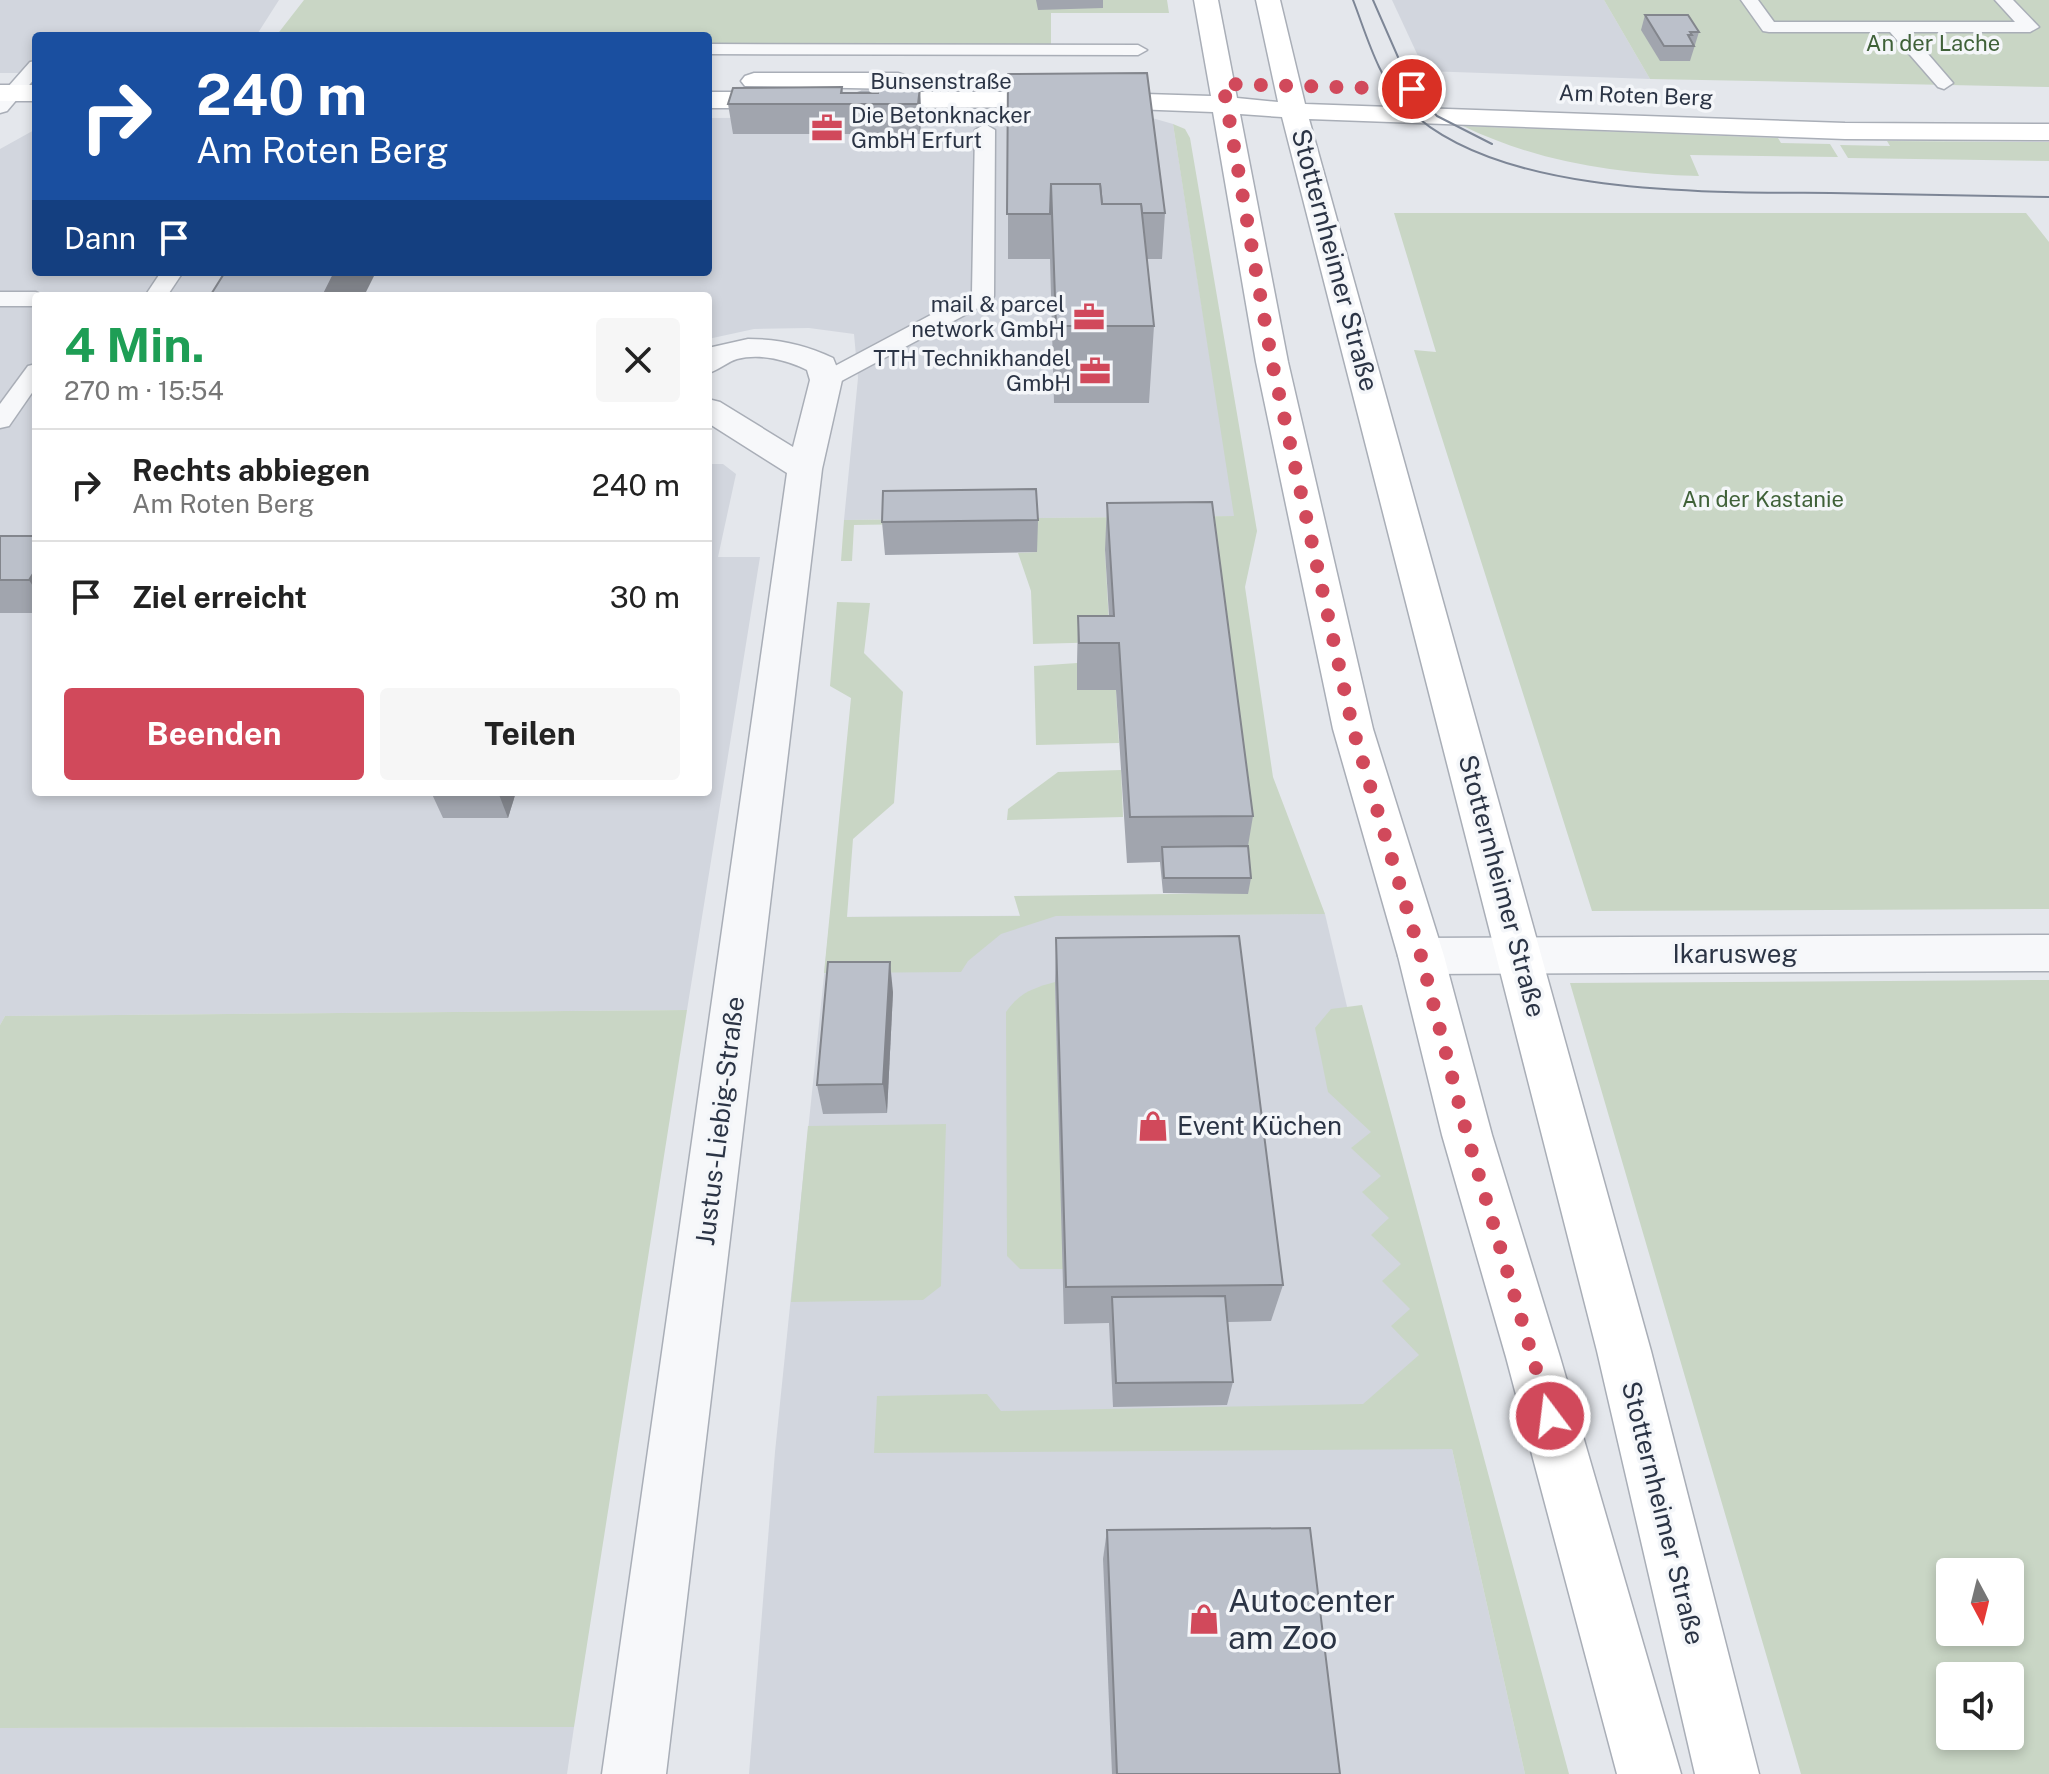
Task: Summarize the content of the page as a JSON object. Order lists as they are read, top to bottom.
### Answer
{
  "streets": {
    "main road": ["Bunsenstraße", "Am Roten Berg", "Stotternheimer Straße"],
    "street": ["Ikarusweg", "Justus-Liebig-Straße"]
  },
  "crossings": [
    ["Bunsenstraße", "Am Roten Berg"],
    ["Am Roten Berg", "Stotternheimer Straße"],
    ["Stotternheimer Straße", "Ikarusweg"]
  ],
  "parks": ["An der Lache", "An der Kastanie"],
  "places": {
    "office": ["Die Betonknacker GmbH Erfurt", "mail & parcel network GmbH", "TTH Technikhandel GmbH"],
    "shop": ["Event Küchen", "Autocenter am Zoo"]
  },
  "north": "bottom",
  "page": {
    "turn": ["240 m", "Am Roten Berg"],
    "then": "Dann",
    "heading": ["4 Min.", "270 m · 15:54"],
    "list": [
      {
        "name": "Rechts abbiegen",
        "note": "Am Roten Berg",
        "value": "240 m"
      },
      {
        "name": "Ziel erreicht",
        "value": "30 m"
      }
    ],
    "buttons": ["Beenden", "Teilen"]
  }
}
